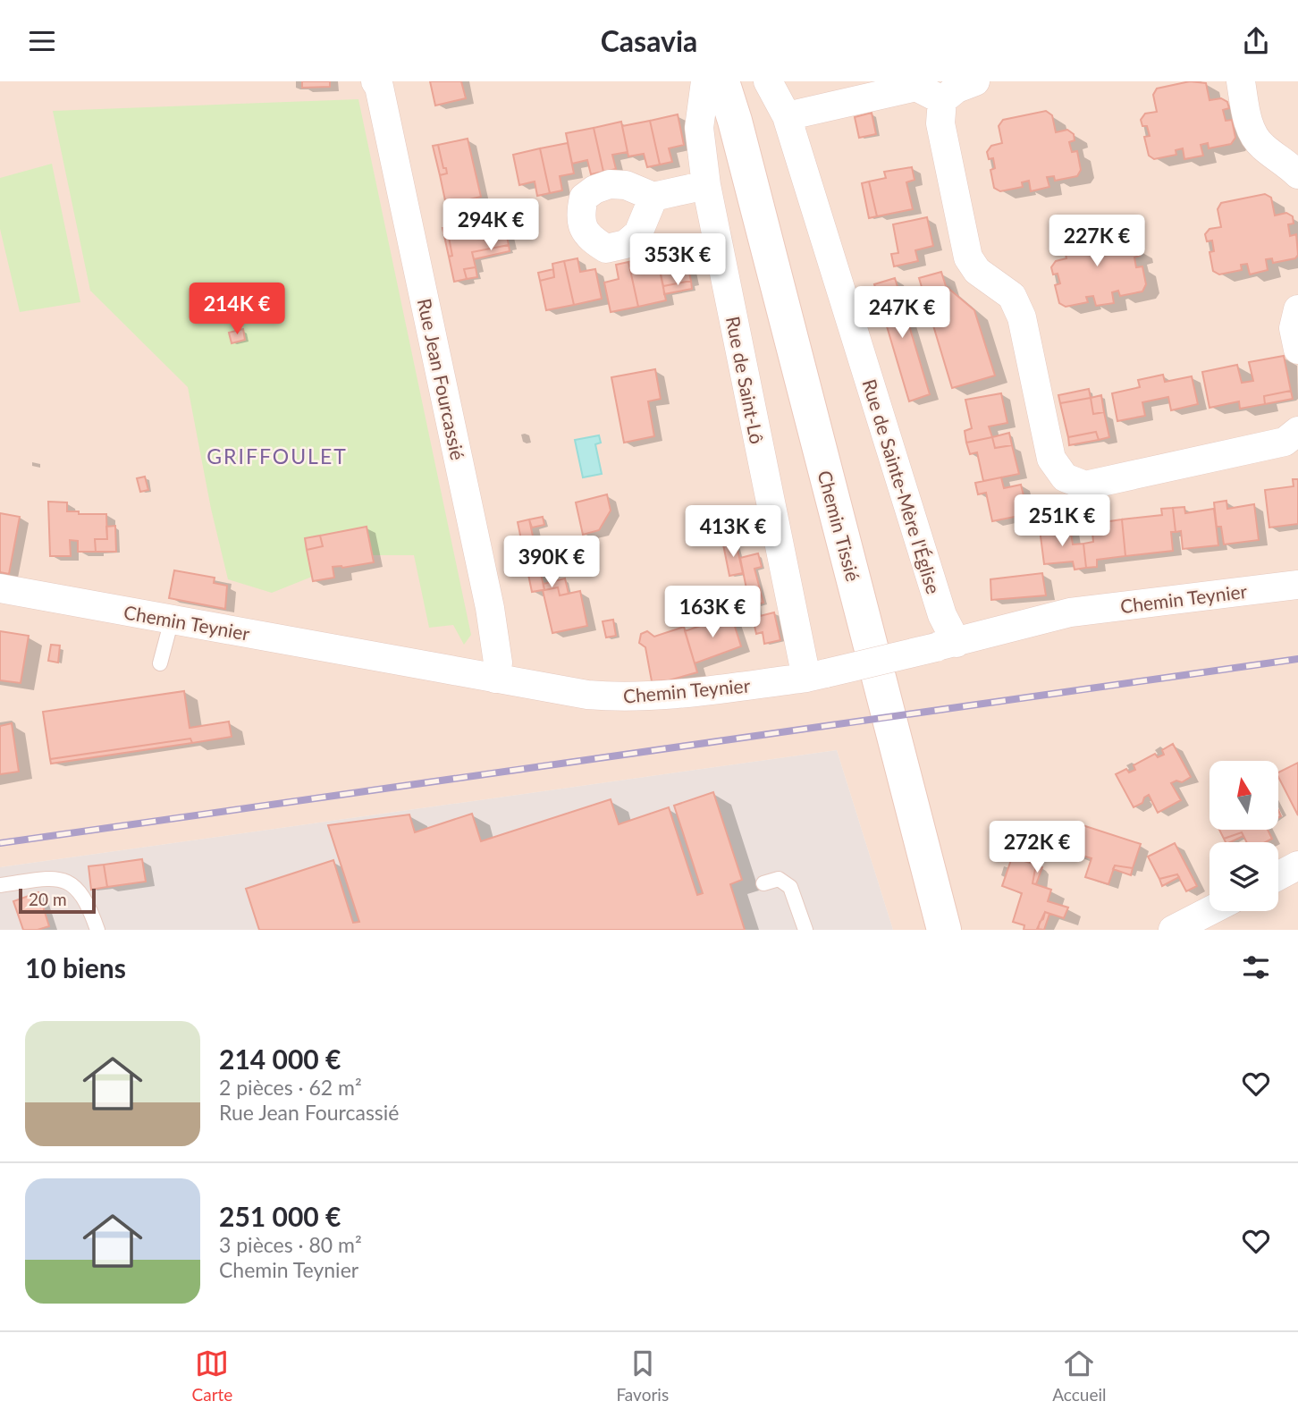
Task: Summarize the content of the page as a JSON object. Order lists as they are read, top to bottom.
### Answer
{
  "streets": {
    "street": [
      "Rue Jean Fourcassié",
      "Rue de Saint-Lô",
      "Rue de Sainte-Mère l'Église",
      "Chemin Tissié",
      "Chemin Teynier"
    ]
  },
  "crossings": [
    ["Rue Jean Fourcassié", "Chemin Teynier"],
    ["Rue de Saint-Lô", "Chemin Teynier"],
    ["Rue de Sainte-Mère l'Église", "Chemin Teynier"]
  ],
  "districts": ["GRIFFOULET"],
  "scale_bar": "20 m",
  "north": "top",
  "page": {
    "header": "Casavia",
    "price": [
      "294K €",
      "227K €",
      "353K €",
      "214K €",
      "247K €",
      "251K €",
      "413K €",
      "390K €",
      "163K €",
      "272K €"
    ],
    "scale": "20 m",
    "heading": "10 biens",
    "list": [
      {
        "name": "214 000 €",
        "note": "2 pièces · 62 m² · Rue Jean Fourcassié"
      },
      {
        "name": "251 000 €",
        "note": "3 pièces · 80 m² · Chemin Teynier"
      }
    ],
    "tabs": ["Carte", "Favoris", "Accueil"]
  }
}
